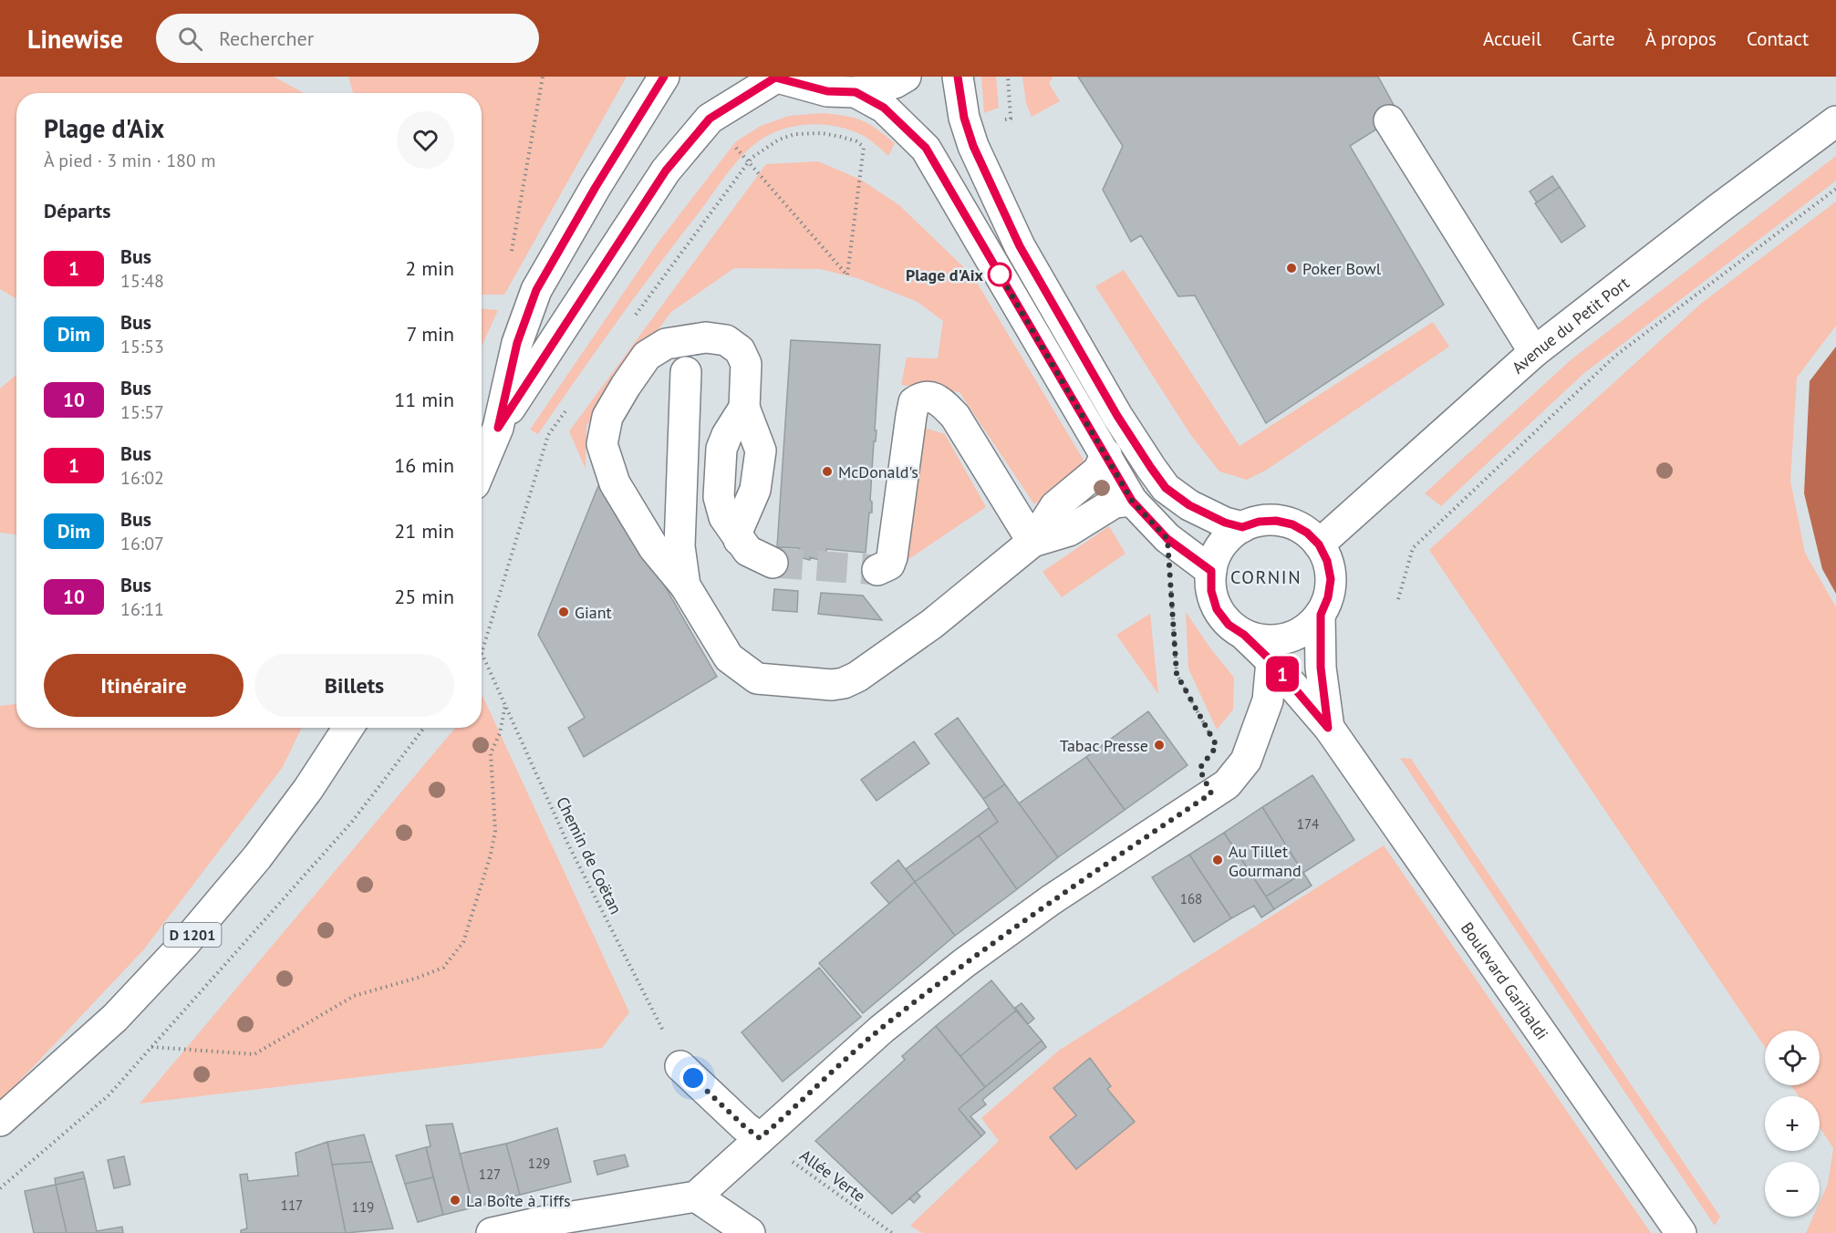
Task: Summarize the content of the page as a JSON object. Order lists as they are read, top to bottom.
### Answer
{
  "streets": {
    "main road": ["Avenue du Petit Port", "D 1201", "Boulevard Garibaldi"],
    "path": ["Chemin de Coëtan", "Allée Verte"]
  },
  "crossings": [
    ["Avenue du Petit Port", "Boulevard Garibaldi"]
  ],
  "districts": ["CORNIN"],
  "places": [
    "Poker Bowl",
    "Plage d'Aix",
    "McDonald's",
    "Giant",
    "Tabac Presse",
    "Au Tillet Gourmand",
    "La Boîte à Tiffs"
  ],
  "lines": ["bus line 1"],
  "house_numbers": [
    "174",
    "168",
    "129",
    "127",
    "117",
    "119"
  ],
  "page": {
    "header": "Linewise",
    "search": "Rechercher",
    "nav": [
      "Accueil",
      "Carte",
      "À propos",
      "Contact"
    ],
    "on_map": "1",
    "heading": [
      ["Plage d'Aix", "À pied · 3 min · 180 m"],
      "Départs"
    ],
    "list": [
      {
        "mark": "1",
        "name": "Bus",
        "note": "15:48",
        "value": "2 min"
      },
      {
        "mark": "Dim",
        "name": "Bus",
        "note": "15:53",
        "value": "7 min"
      },
      {
        "mark": "10",
        "name": "Bus",
        "note": "15:57",
        "value": "11 min"
      },
      {
        "mark": "1",
        "name": "Bus",
        "note": "16:02",
        "value": "16 min"
      },
      {
        "mark": "Dim",
        "name": "Bus",
        "note": "16:07",
        "value": "21 min"
      },
      {
        "mark": "10",
        "name": "Bus",
        "note": "16:11",
        "value": "25 min"
      }
    ],
    "buttons": ["Itinéraire", "Billets"],
    "map_buttons": ["+", "−"]
  }
}
